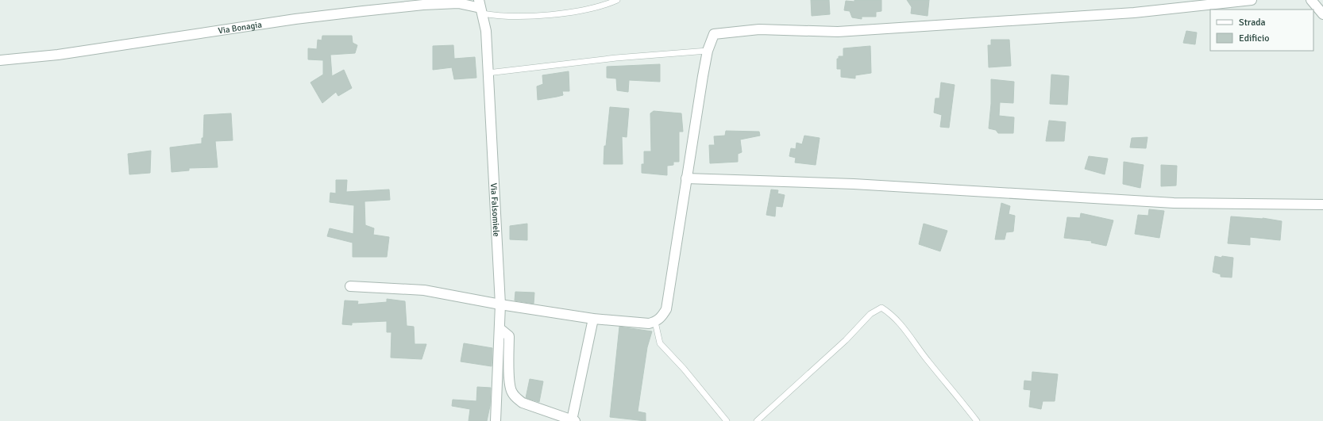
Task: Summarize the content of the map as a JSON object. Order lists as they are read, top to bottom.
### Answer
{
  "streets": {
    "street": ["Via Bonagia", "Via Falsomiele"]
  },
  "crossings": [
    ["Via Bonagia", "Via Falsomiele"]
  ],
  "legend": ["Strada", "Edificio"]
}
